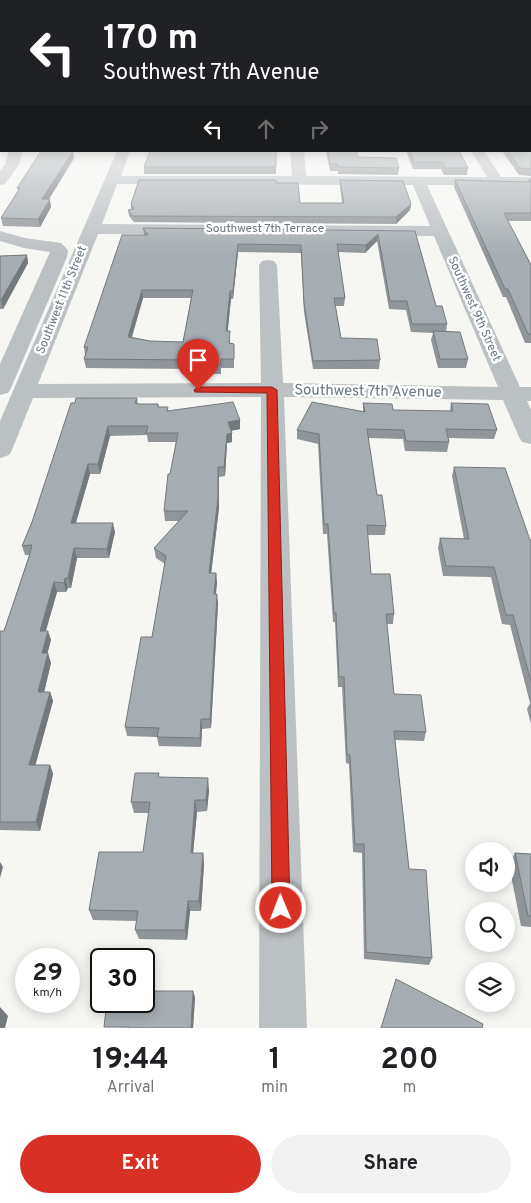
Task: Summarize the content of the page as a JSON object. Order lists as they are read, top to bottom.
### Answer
{
  "streets": {
    "street": [
      "Southwest 7th Terrace",
      "Southwest 11th Street",
      "Southwest 9th Street",
      "Southwest 7th Avenue"
    ]
  },
  "crossings": [
    ["Southwest 7th Terrace", "Southwest 11th Street"],
    ["Southwest 7th Terrace", "Southwest 9th Street"],
    ["Southwest 11th Street", "Southwest 7th Avenue"],
    ["Southwest 9th Street", "Southwest 7th Avenue"]
  ],
  "page": {
    "turn": ["170 m", "Southwest 7th Avenue"],
    "speed": "29 km/h",
    "limit": "30",
    "eta": [
      "19:44",
      "Arrival",
      "1",
      "min",
      "200",
      "m"
    ],
    "buttons": ["Exit", "Share"]
  }
}
